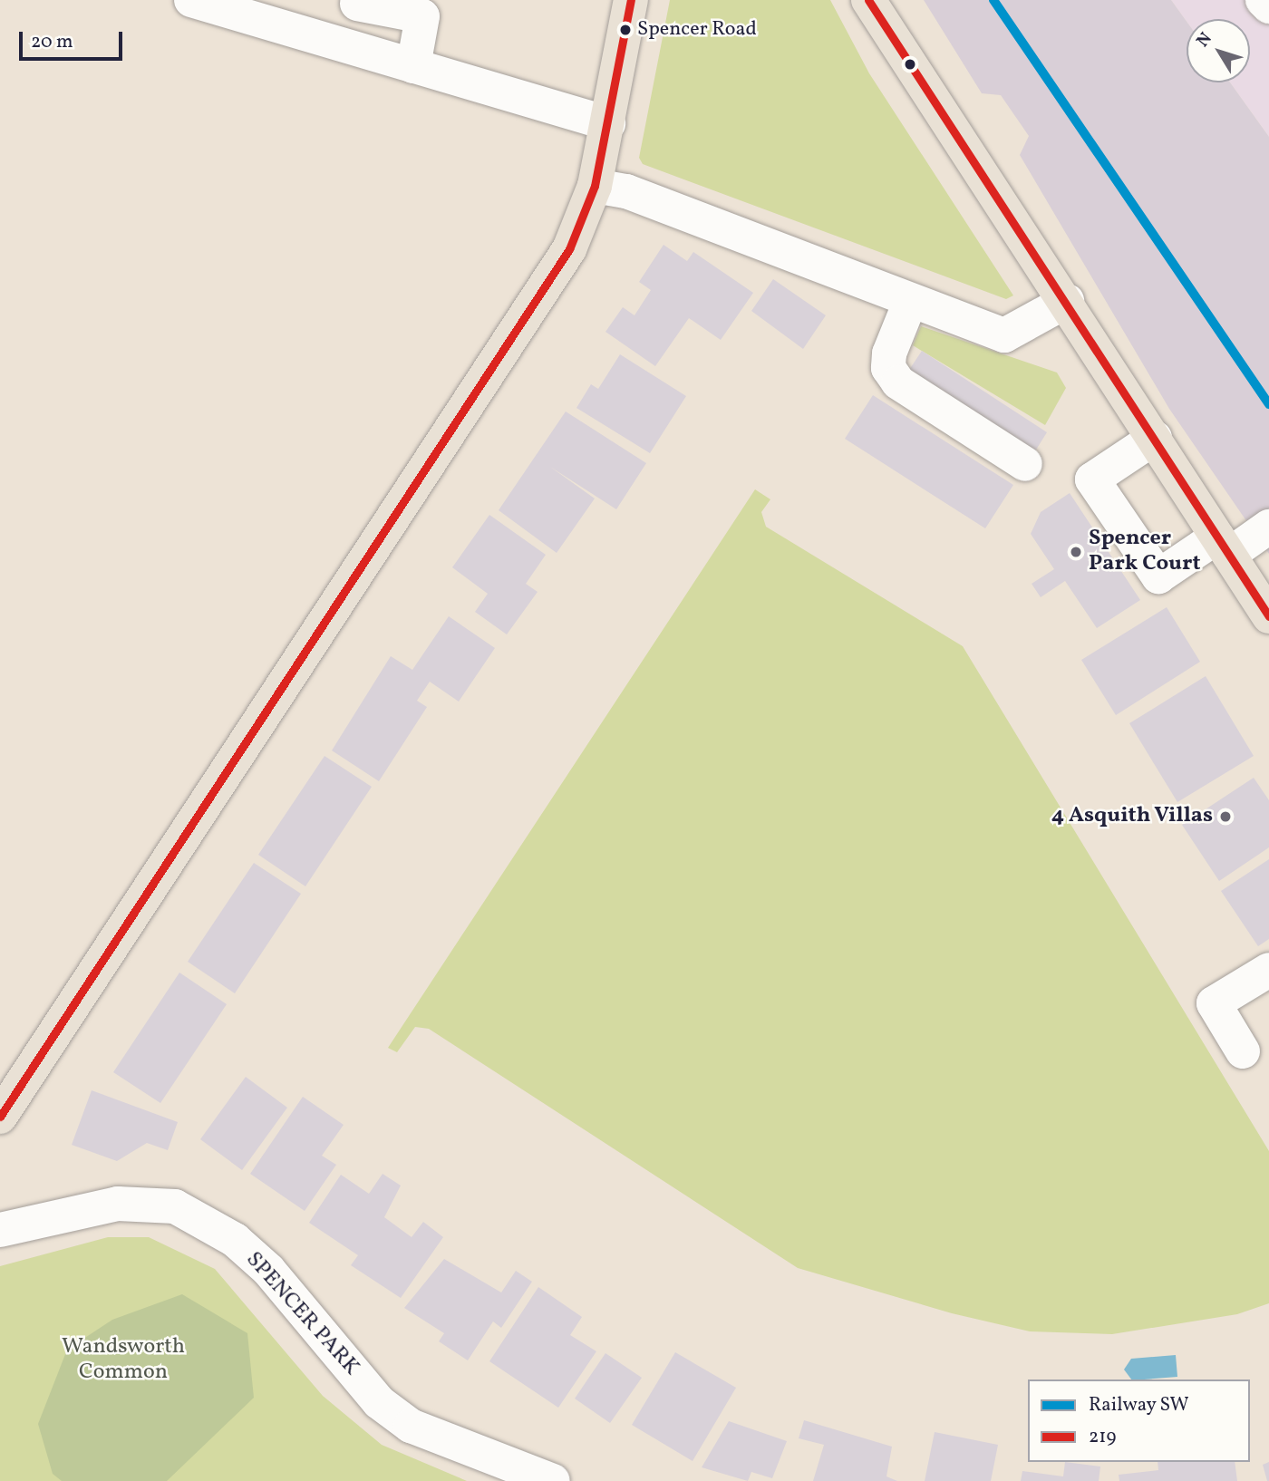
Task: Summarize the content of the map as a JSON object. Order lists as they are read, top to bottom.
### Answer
{
  "streets": {
    "street": ["SPENCER PARK"]
  },
  "parks": ["Wandsworth Common"],
  "places": ["Spencer Road", "Spencer Park Court", "4 Asquith Villas"],
  "lines": ["rail line SW", "transit line 219"],
  "legend": ["Railway SW", "219"],
  "scale_bar": "20 m",
  "north": "top left"
}
